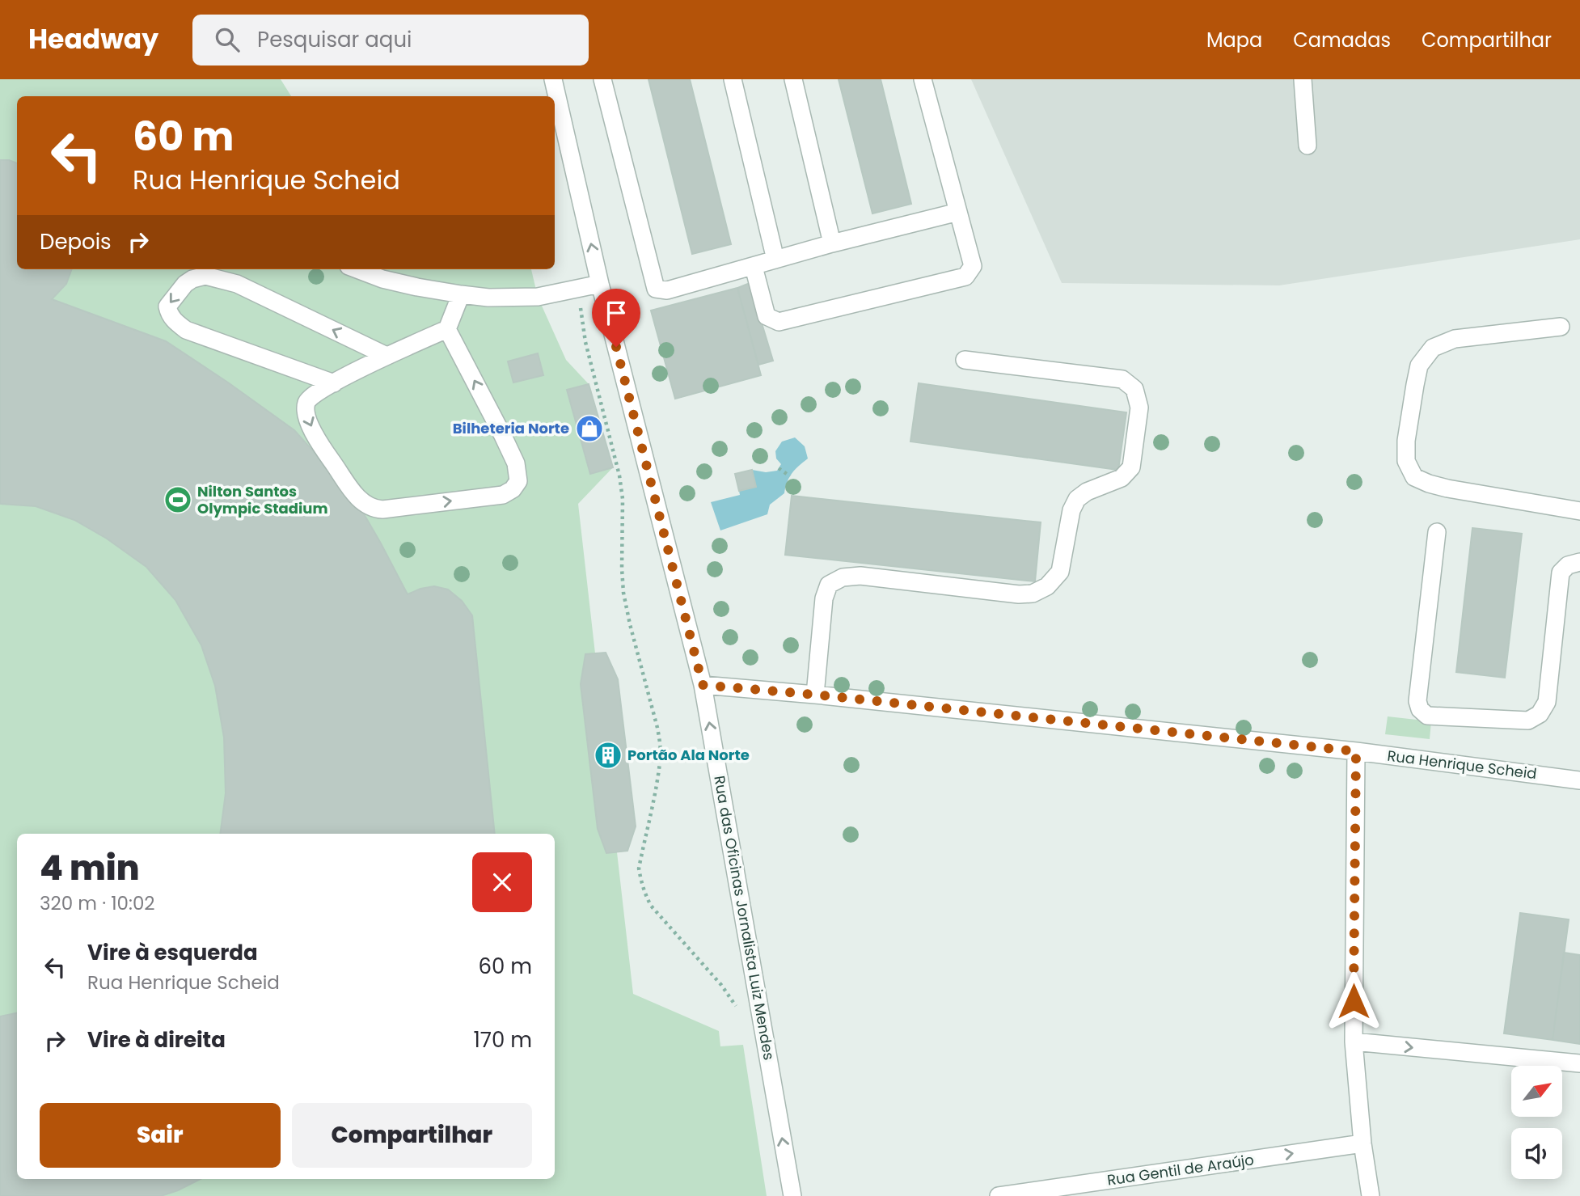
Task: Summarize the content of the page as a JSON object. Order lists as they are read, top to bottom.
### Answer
{
  "streets": {
    "street": ["Rua Henrique Scheid", "Rua das Oficinas Jornalista Luiz Mendes", "Rua Gentil de Araújo"]
  },
  "crossings": [
    ["Rua Henrique Scheid", "Rua das Oficinas Jornalista Luiz Mendes"]
  ],
  "one_way": ["Rua das Oficinas Jornalista Luiz Mendes", "Rua Gentil de Araújo"],
  "places": {
    "shop": ["Bilheteria Norte"],
    "sports": ["Nilton Santos Olympic Stadium"],
    "building": ["Portão Ala Norte"]
  },
  "north": "top right",
  "page": {
    "header": "Headway",
    "search": "Pesquisar aqui",
    "nav": ["Mapa", "Camadas", "Compartilhar"],
    "turn": ["60 m", "Rua Henrique Scheid"],
    "then": "Depois",
    "heading": ["4 min", "320 m · 10:02"],
    "list": [
      {
        "name": "Vire à esquerda",
        "note": "Rua Henrique Scheid",
        "value": "60 m"
      },
      {
        "name": "Vire à direita",
        "value": "170 m"
      }
    ],
    "buttons": ["Sair", "Compartilhar"]
  }
}
